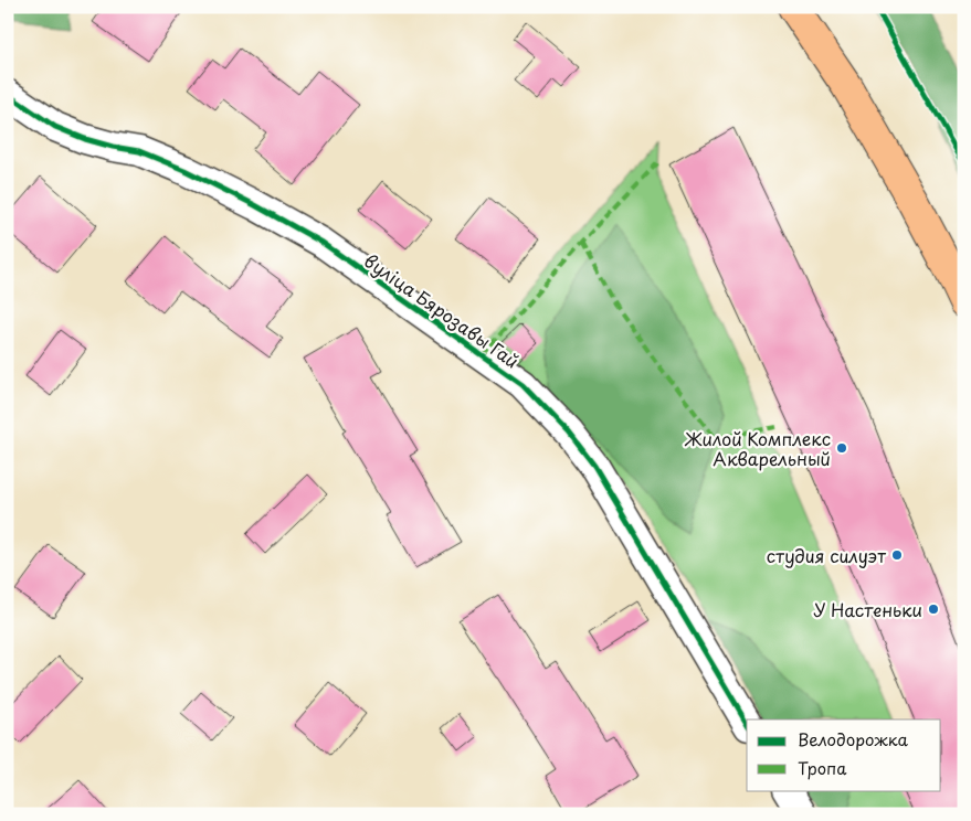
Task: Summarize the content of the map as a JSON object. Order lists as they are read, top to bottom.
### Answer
{
  "streets": {
    "street": ["вуліца Бярозавы Гай"]
  },
  "places": ["Жилой Комплекс Акварельный", "студия силуэт", "У Настеньки"],
  "legend": ["Велодорожка", "Тропа"]
}
